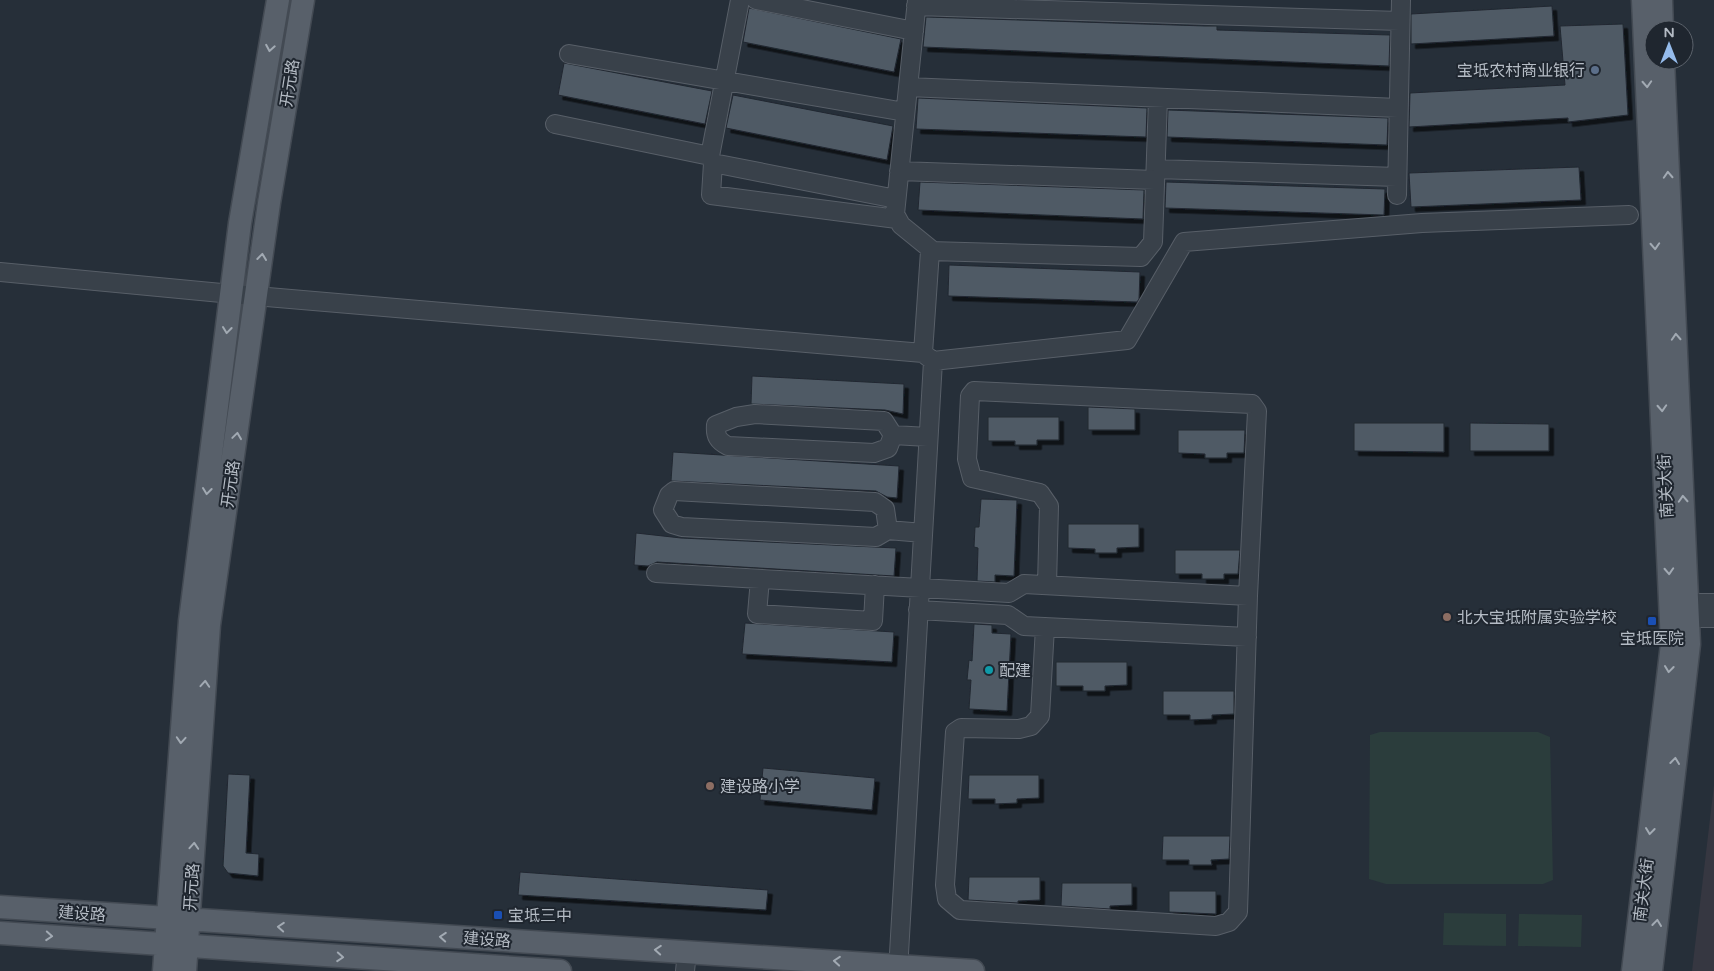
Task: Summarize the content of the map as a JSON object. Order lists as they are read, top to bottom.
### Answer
{
  "streets": {
    "main road": ["开元路", "南关大街", "建设路"]
  },
  "crossings": [
    ["开元路", "建设路"]
  ],
  "places": {
    "other": [
      "宝坻农村商业银行",
      "北大宝坻附属实验学校",
      "配建",
      "建设路小学"
    ],
    "transit": ["宝坻医院", "宝坻三中"]
  },
  "north": "top"
}
